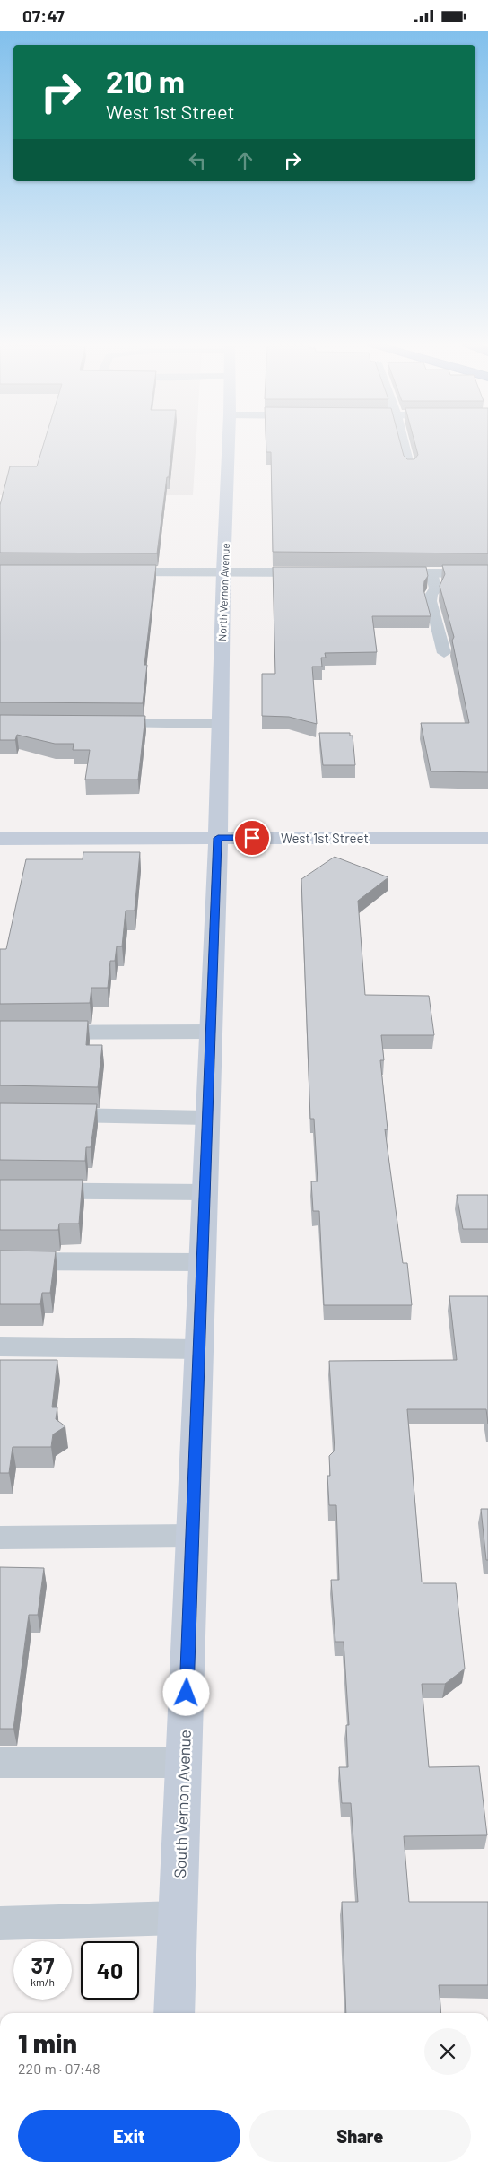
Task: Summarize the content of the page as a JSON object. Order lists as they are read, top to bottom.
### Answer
{
  "streets": {
    "street": ["North Vernon Avenue", "West 1st Street", "South Vernon Avenue"]
  },
  "crossings": [
    ["North Vernon Avenue", "West 1st Street"],
    ["North Vernon Avenue", "South Vernon Avenue"],
    ["West 1st Street", "South Vernon Avenue"]
  ],
  "page": {
    "status": "07:47",
    "turn": ["210 m", "West 1st Street"],
    "speed": "37 km/h",
    "limit": "40",
    "heading": ["1 min", "220 m · 07:48"],
    "buttons": ["Exit", "Share"]
  }
}
